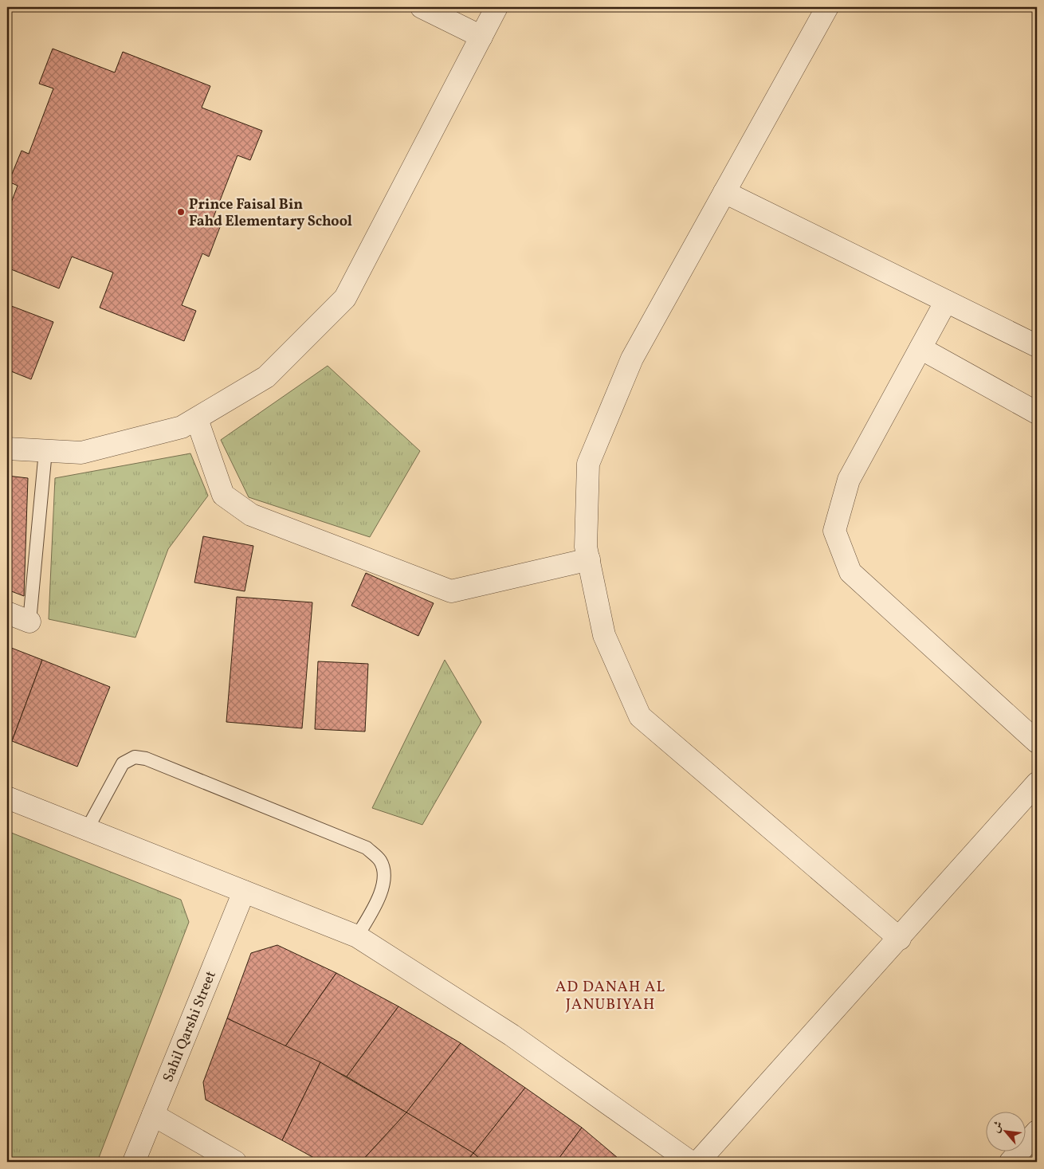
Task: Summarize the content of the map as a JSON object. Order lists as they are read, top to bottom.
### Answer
{
  "streets": {
    "street": ["Sahil Qarshi Street"]
  },
  "districts": ["AD DANAH AL JANUBIYAH"],
  "places": ["Prince Faisal Bin Fahd Elementary School"],
  "north": "top left"
}
